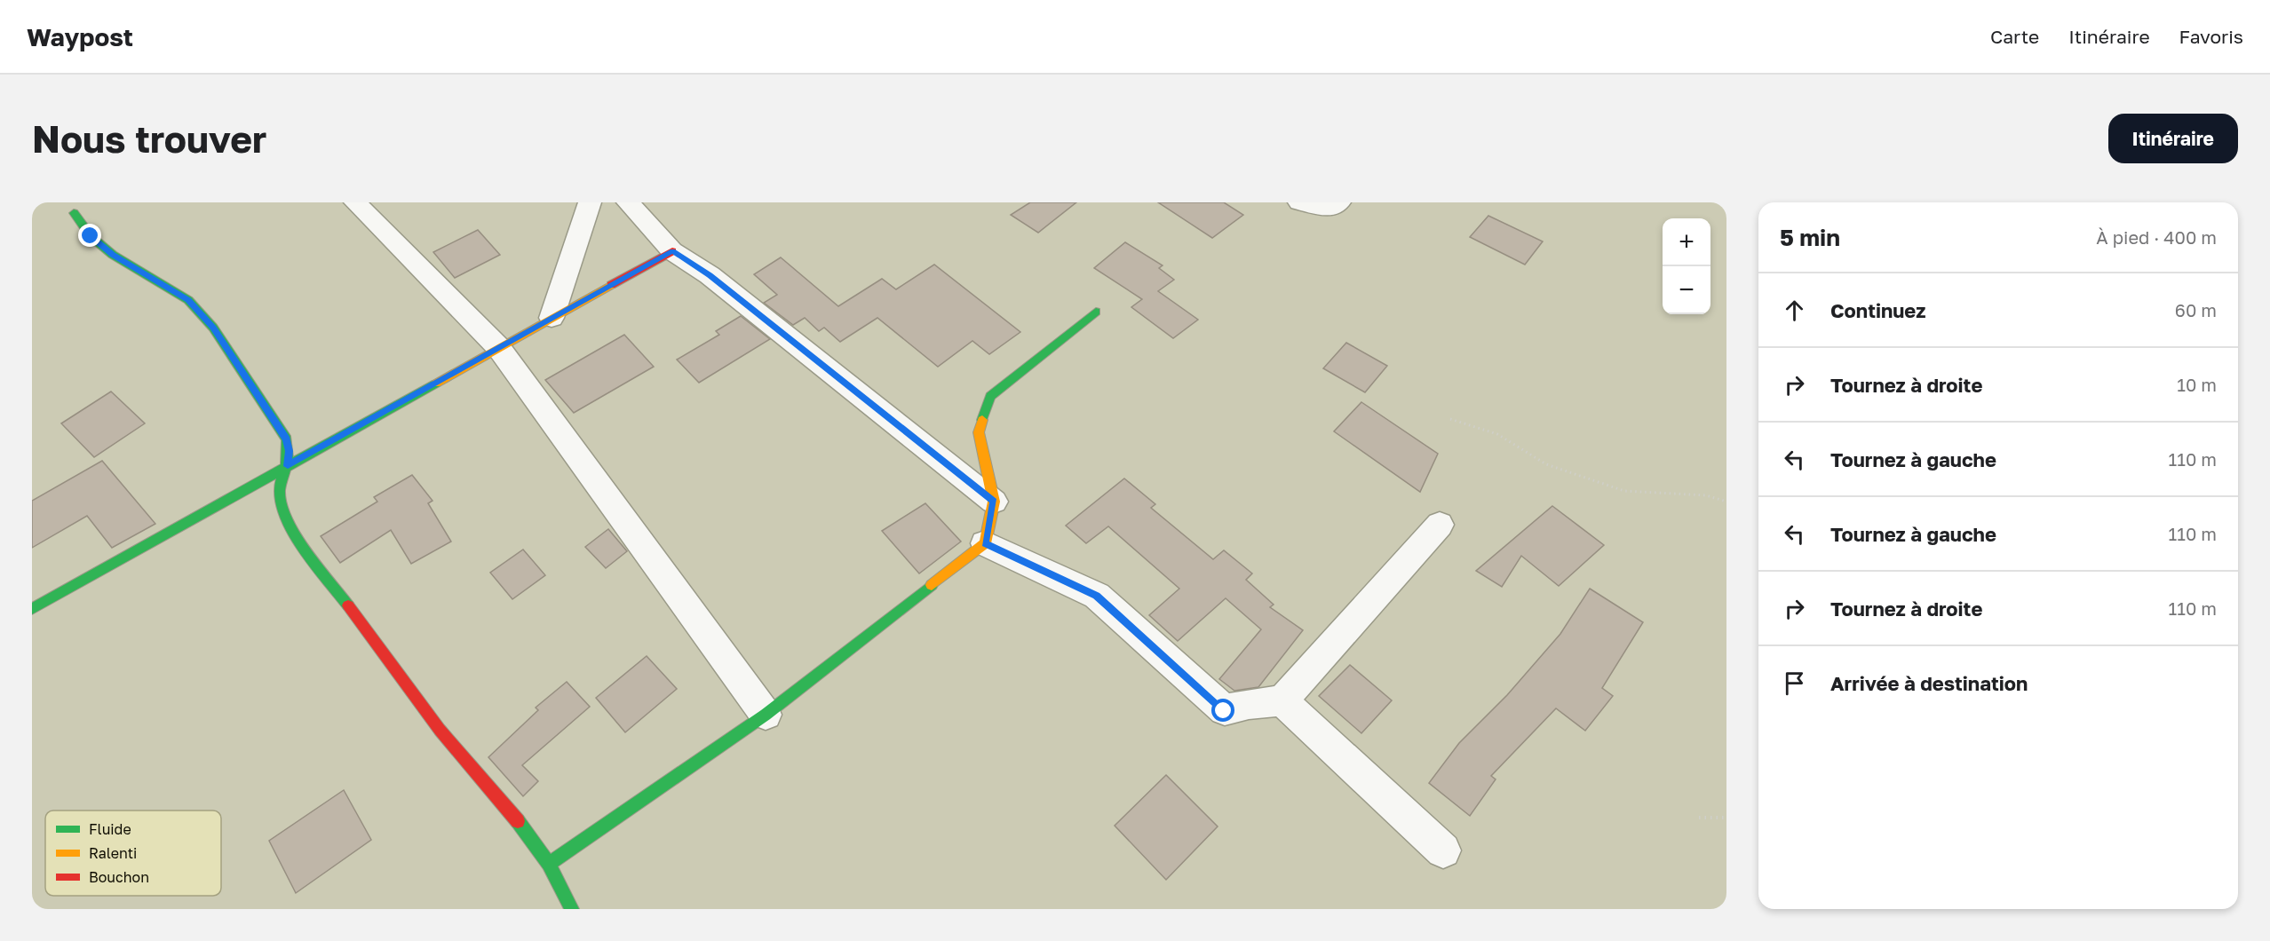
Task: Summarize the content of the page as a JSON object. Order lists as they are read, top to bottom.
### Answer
{
  "legend": ["Fluide", "Ralenti", "Bouchon"],
  "page": {
    "header": "Waypost",
    "nav": ["Carte", "Itinéraire", "Favoris"],
    "buttons": "Itinéraire",
    "title": "Nous trouver",
    "heading": ["5 min", "À pied · 400 m"],
    "map_buttons": ["+", "−"],
    "list": [
      ["Continuez", "60 m"],
      ["Tournez à droite", "10 m"],
      ["Tournez à gauche", "110 m"],
      ["Tournez à gauche", "110 m"],
      ["Tournez à droite", "110 m"],
      "Arrivée à destination"
    ]
  }
}
